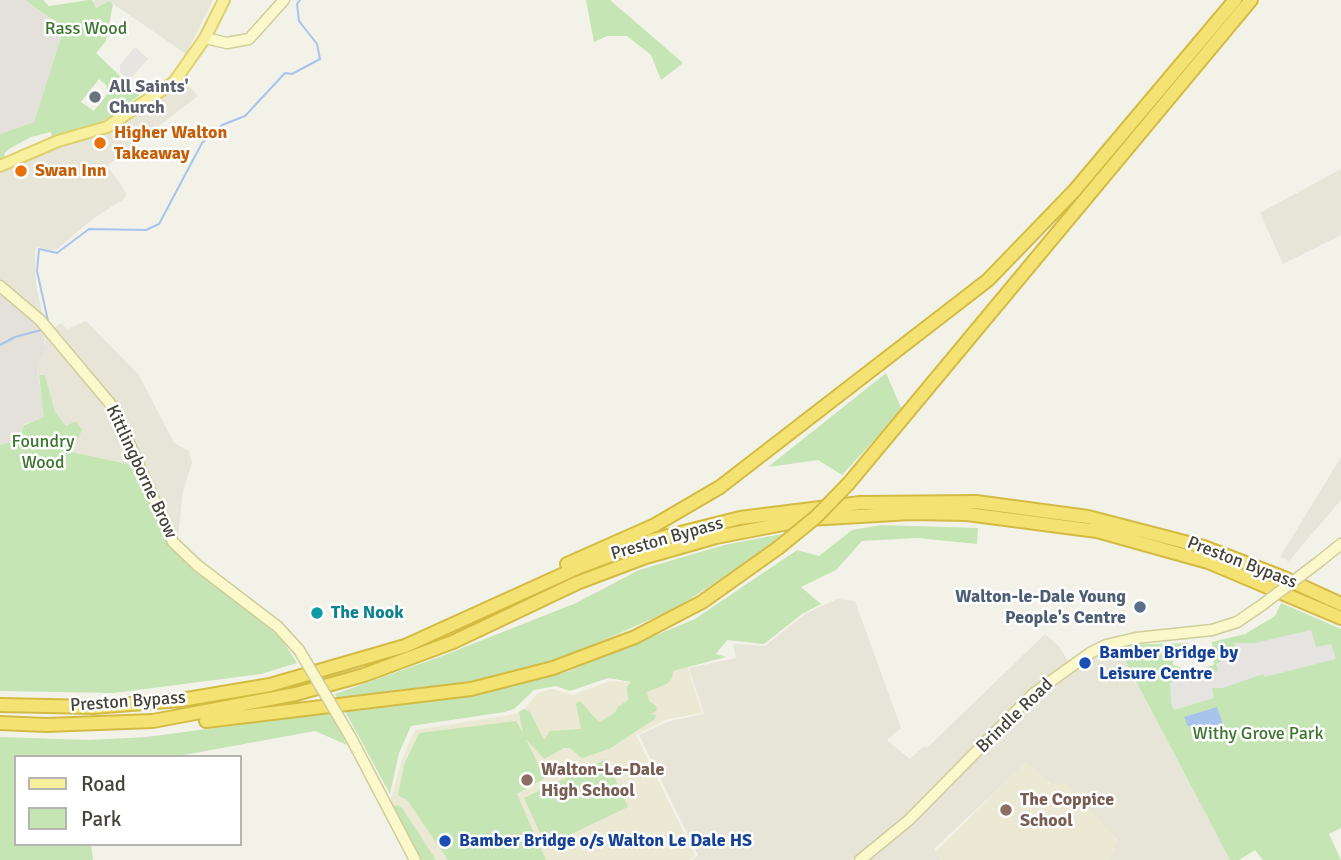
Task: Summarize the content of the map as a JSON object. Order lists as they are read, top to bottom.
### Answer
{
  "streets": {
    "highway": ["Preston Bypass"],
    "street": ["Kittlingborne Brow", "Brindle Road"]
  },
  "parks": ["Rass Wood", "Foundry Wood", "Withy Grove Park"],
  "places": [
    "All Saints' Church",
    "Higher Walton Takeaway",
    "Swan Inn",
    "Walton-le-Dale Young People's Centre",
    "The Nook",
    "Bamber Bridge by Leisure Centre",
    "Walton-Le-Dale High School",
    "The Coppice School",
    "Bamber Bridge o/s Walton Le Dale HS"
  ],
  "legend": ["Road", "Park"]
}
